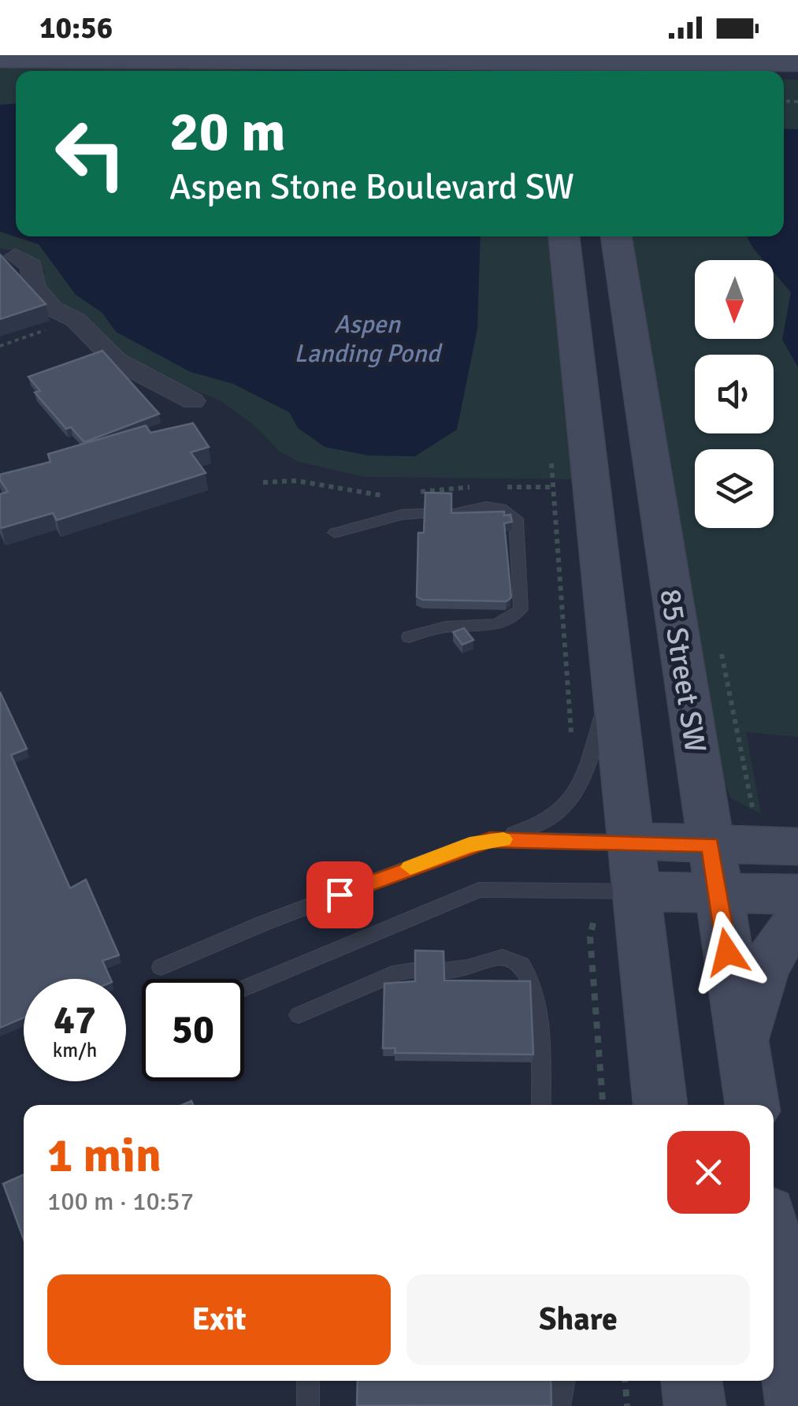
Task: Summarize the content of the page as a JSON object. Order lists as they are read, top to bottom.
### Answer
{
  "streets": {
    "main road": ["85 Street SW"]
  },
  "water": ["Aspen Landing Pond"],
  "north": "bottom",
  "page": {
    "status": "10:56",
    "turn": ["20 m", "Aspen Stone Boulevard SW"],
    "speed": "47 km/h",
    "limit": "50",
    "heading": ["1 min", "100 m · 10:57"],
    "buttons": ["Exit", "Share"]
  }
}
